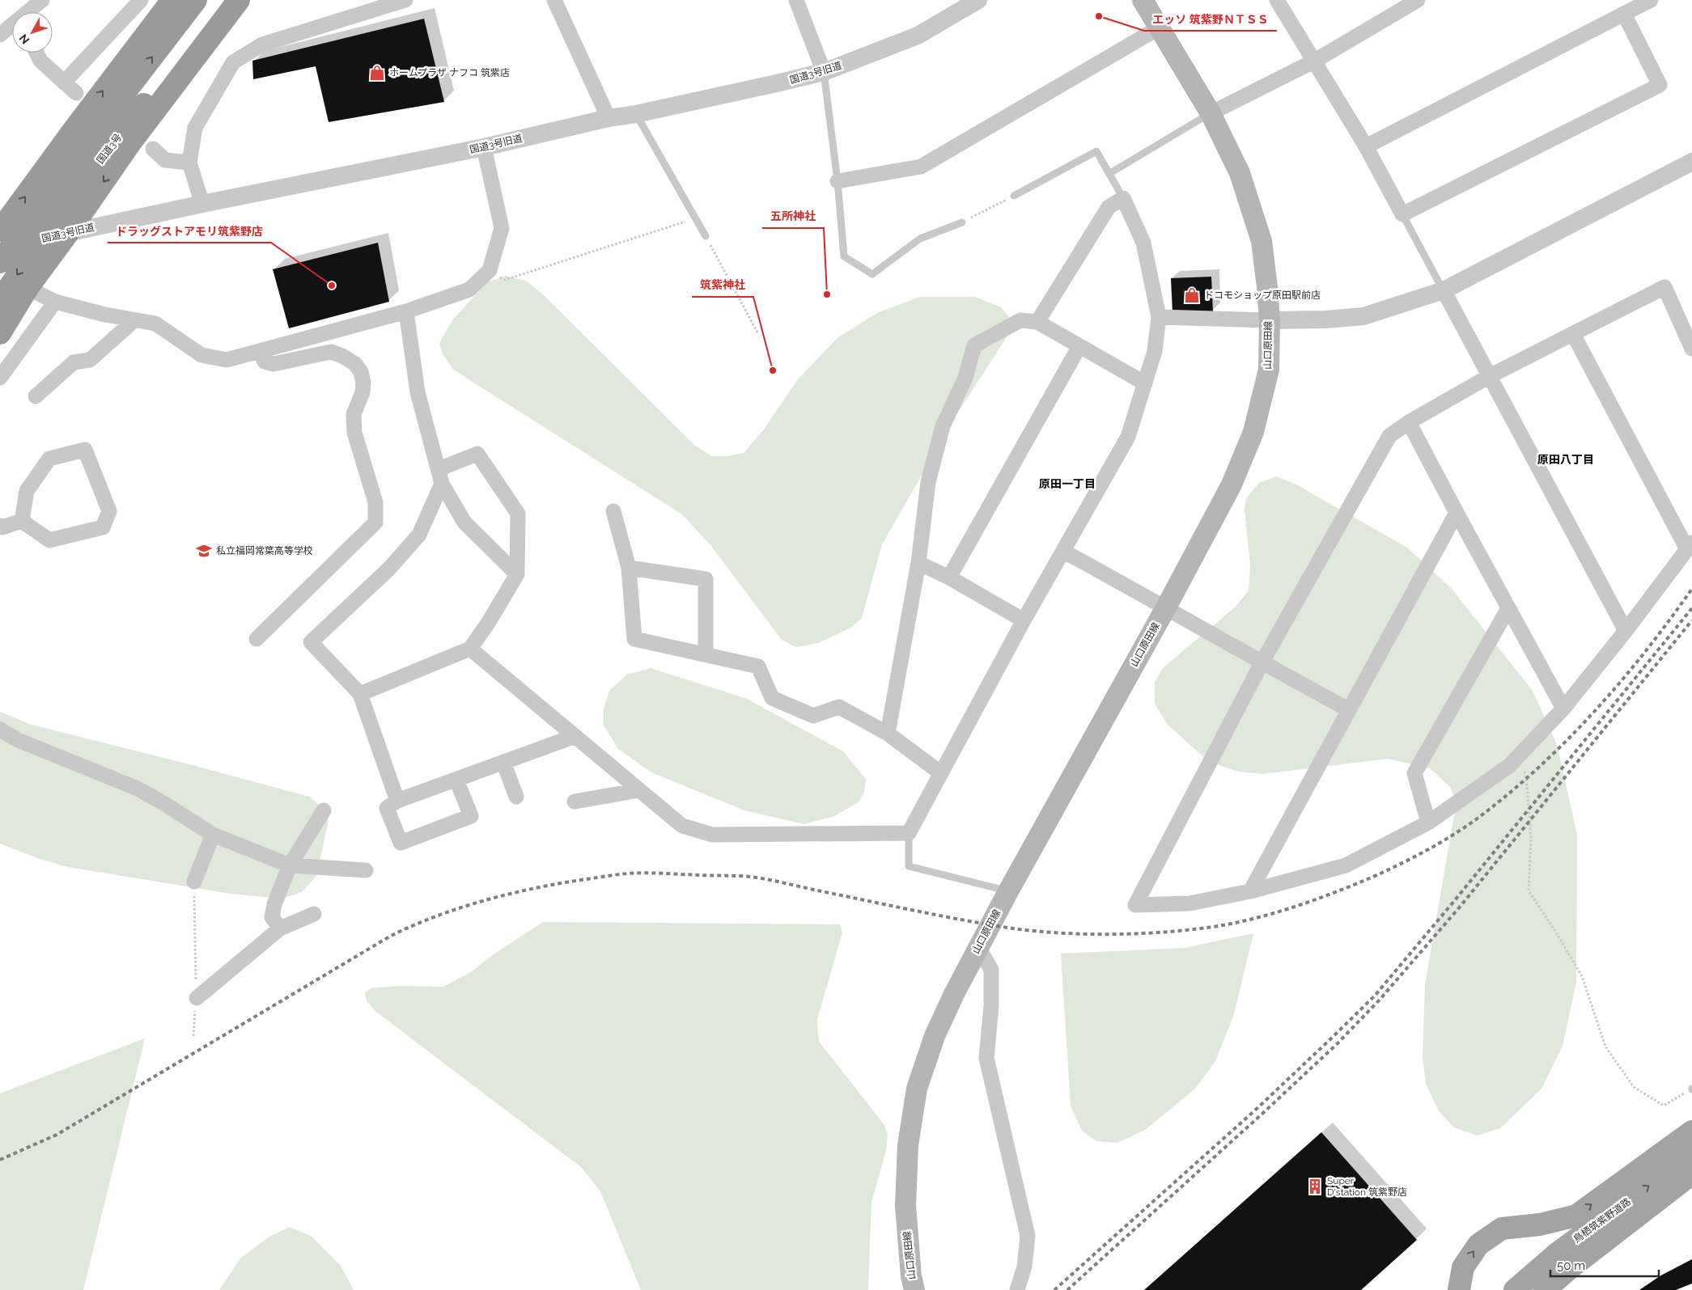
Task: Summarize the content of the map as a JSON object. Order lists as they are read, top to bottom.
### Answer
{
  "streets": {
    "highway": ["国道3号"],
    "main road": ["山口原田線", "鳥栖筑紫野道路"],
    "street": ["国道3号旧道"]
  },
  "districts": ["原田八丁目", "原田一丁目"],
  "places": {
    "other": [
      "エッソ 筑紫野ＮＴＳＳ",
      "ドラッグストアモリ筑紫野店",
      "五所神社",
      "筑紫神社"
    ],
    "shop": ["ホームプラザ ナフコ 筑紫店", "ドコモショップ原田駅前店"],
    "school or university": ["私立福岡常葉高等学校"],
    "building": ["Super D'station 筑紫野店"]
  },
  "scale_bar": "50 m",
  "north": "bottom left"
}
